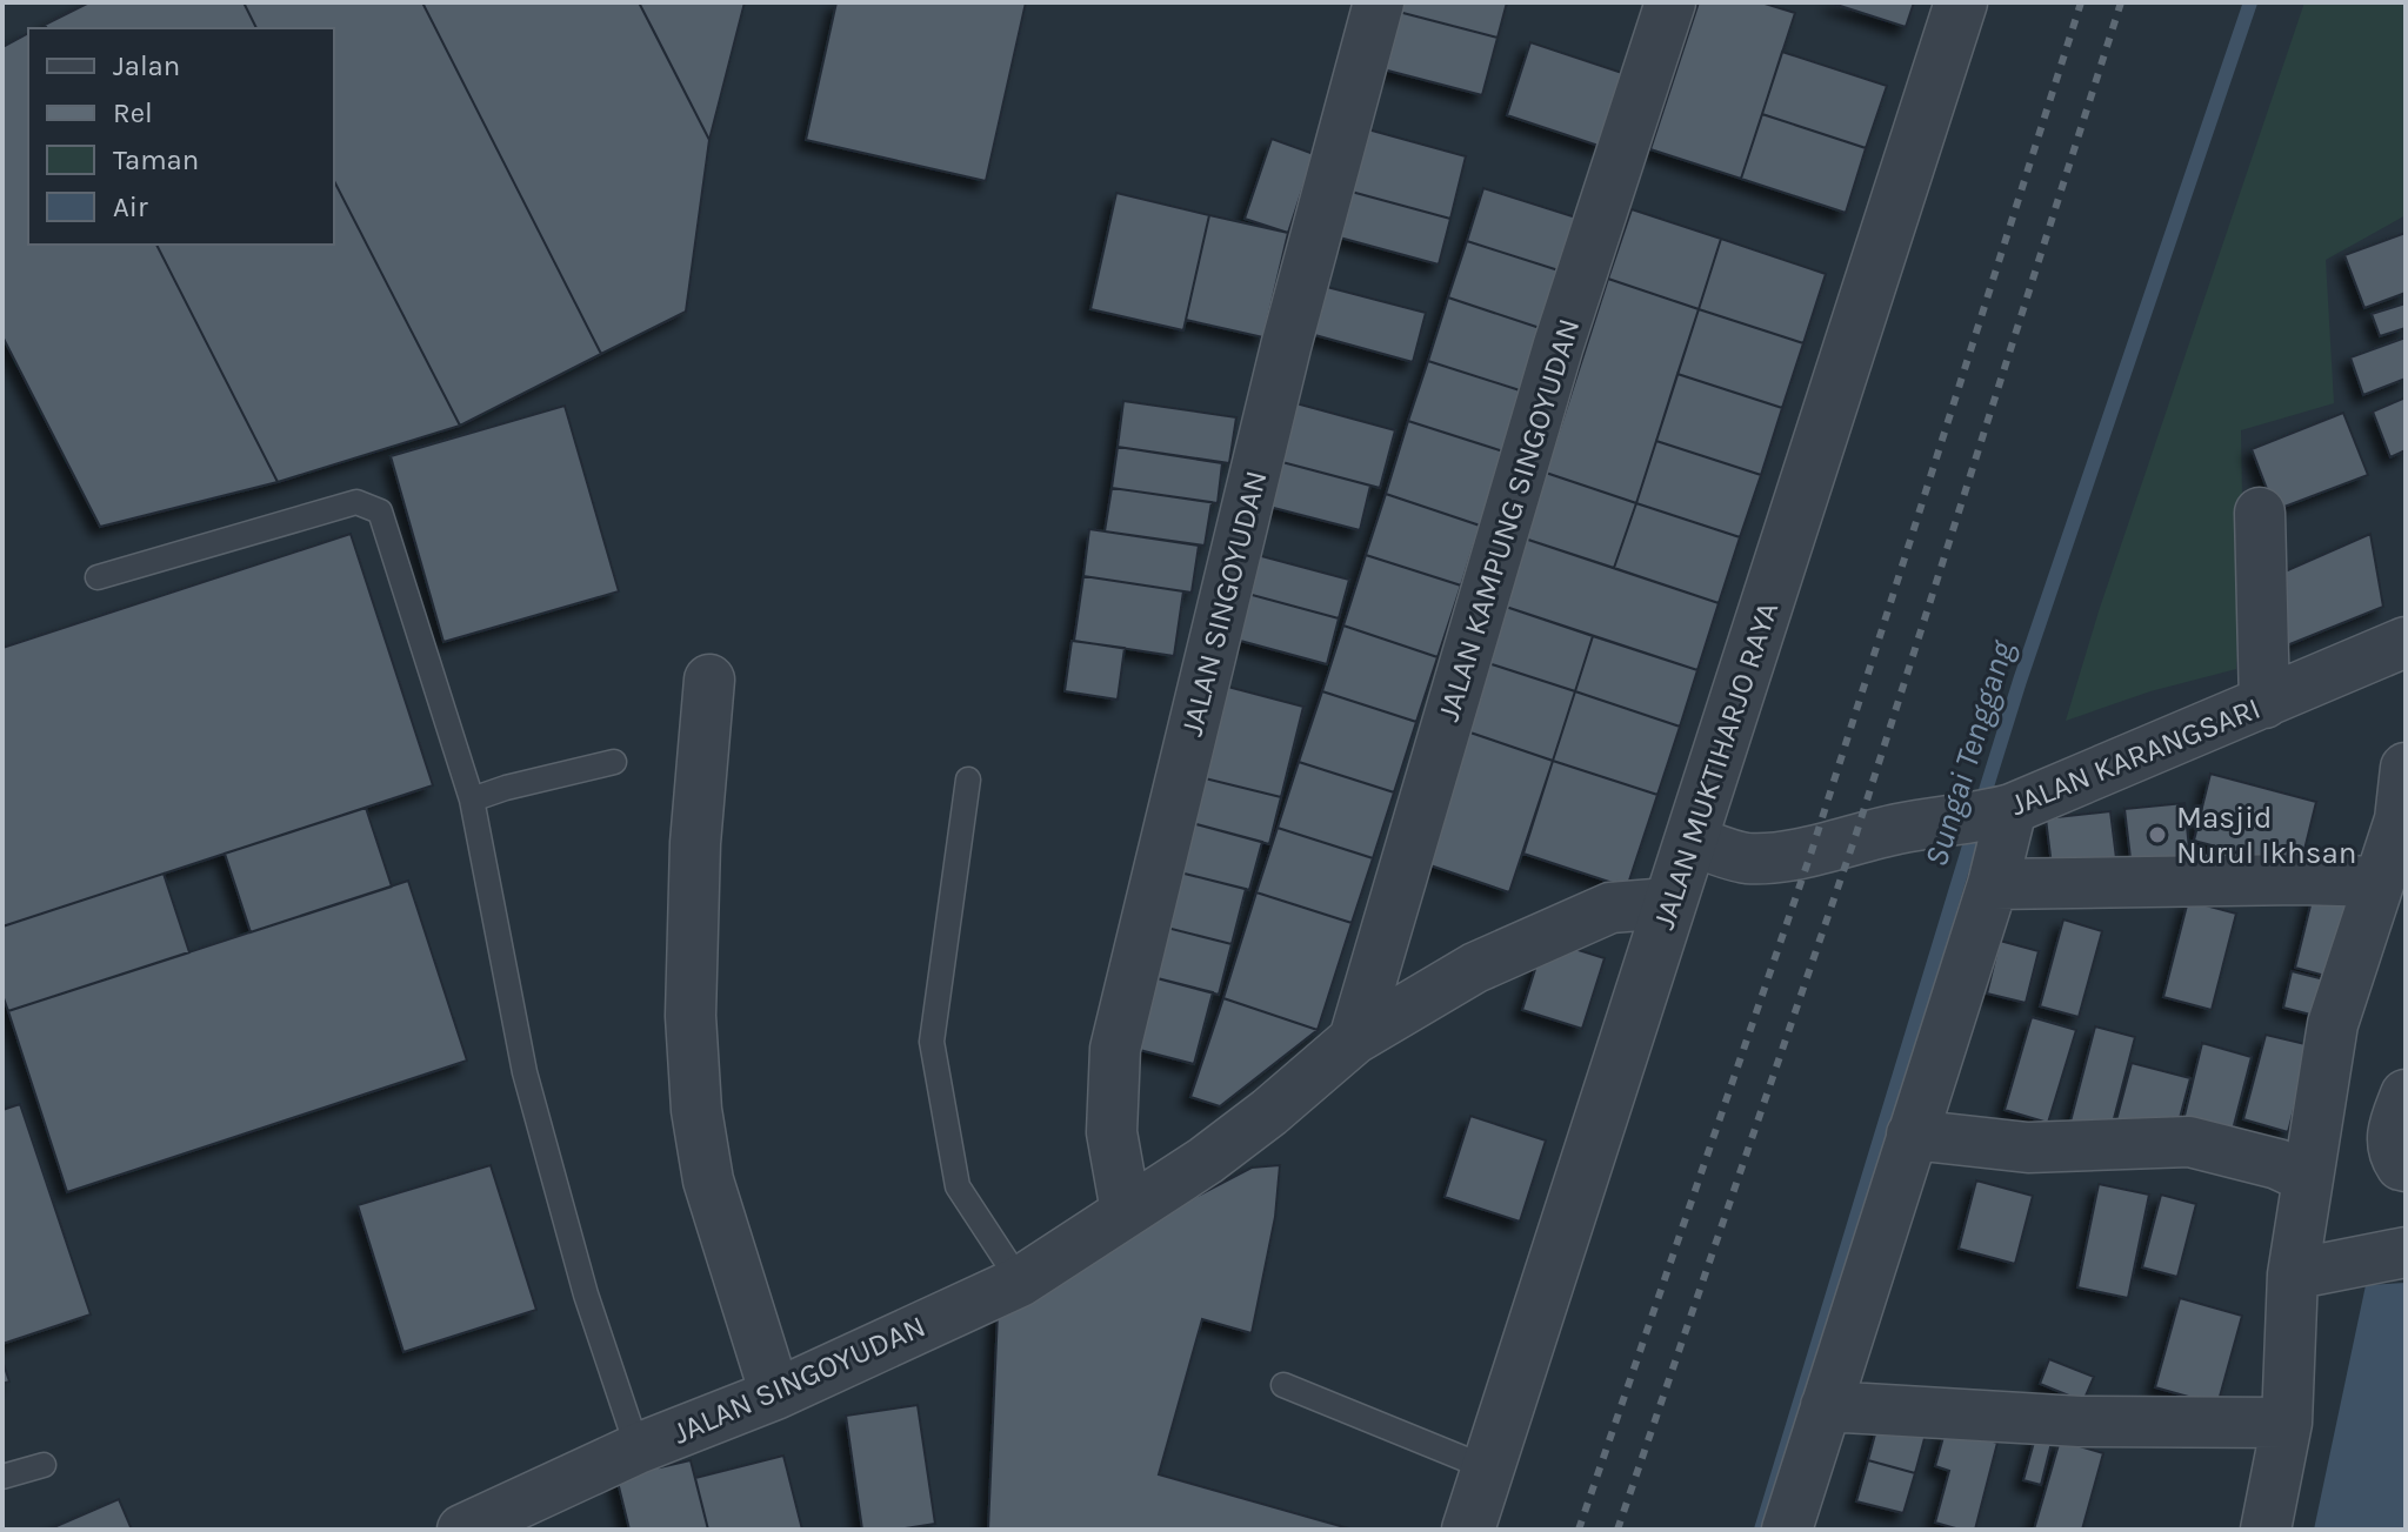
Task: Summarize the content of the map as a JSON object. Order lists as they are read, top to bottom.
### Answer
{
  "streets": {
    "street": [
      "JALAN KAMPUNG SINGOYUDAN",
      "JALAN SINGOYUDAN",
      "JALAN KARANGSARI",
      "JALAN MUKTIHARJO RAYA"
    ]
  },
  "crossings": [
    ["JALAN KAMPUNG SINGOYUDAN", "JALAN SINGOYUDAN"],
    ["JALAN SINGOYUDAN", "JALAN MUKTIHARJO RAYA"],
    ["JALAN KARANGSARI", "JALAN MUKTIHARJO RAYA"]
  ],
  "water": ["Sungai Tenggang"],
  "places": ["Masjid Nurul Ikhsan"],
  "legend": [
    "Jalan",
    "Rel",
    "Taman",
    "Air"
  ]
}
